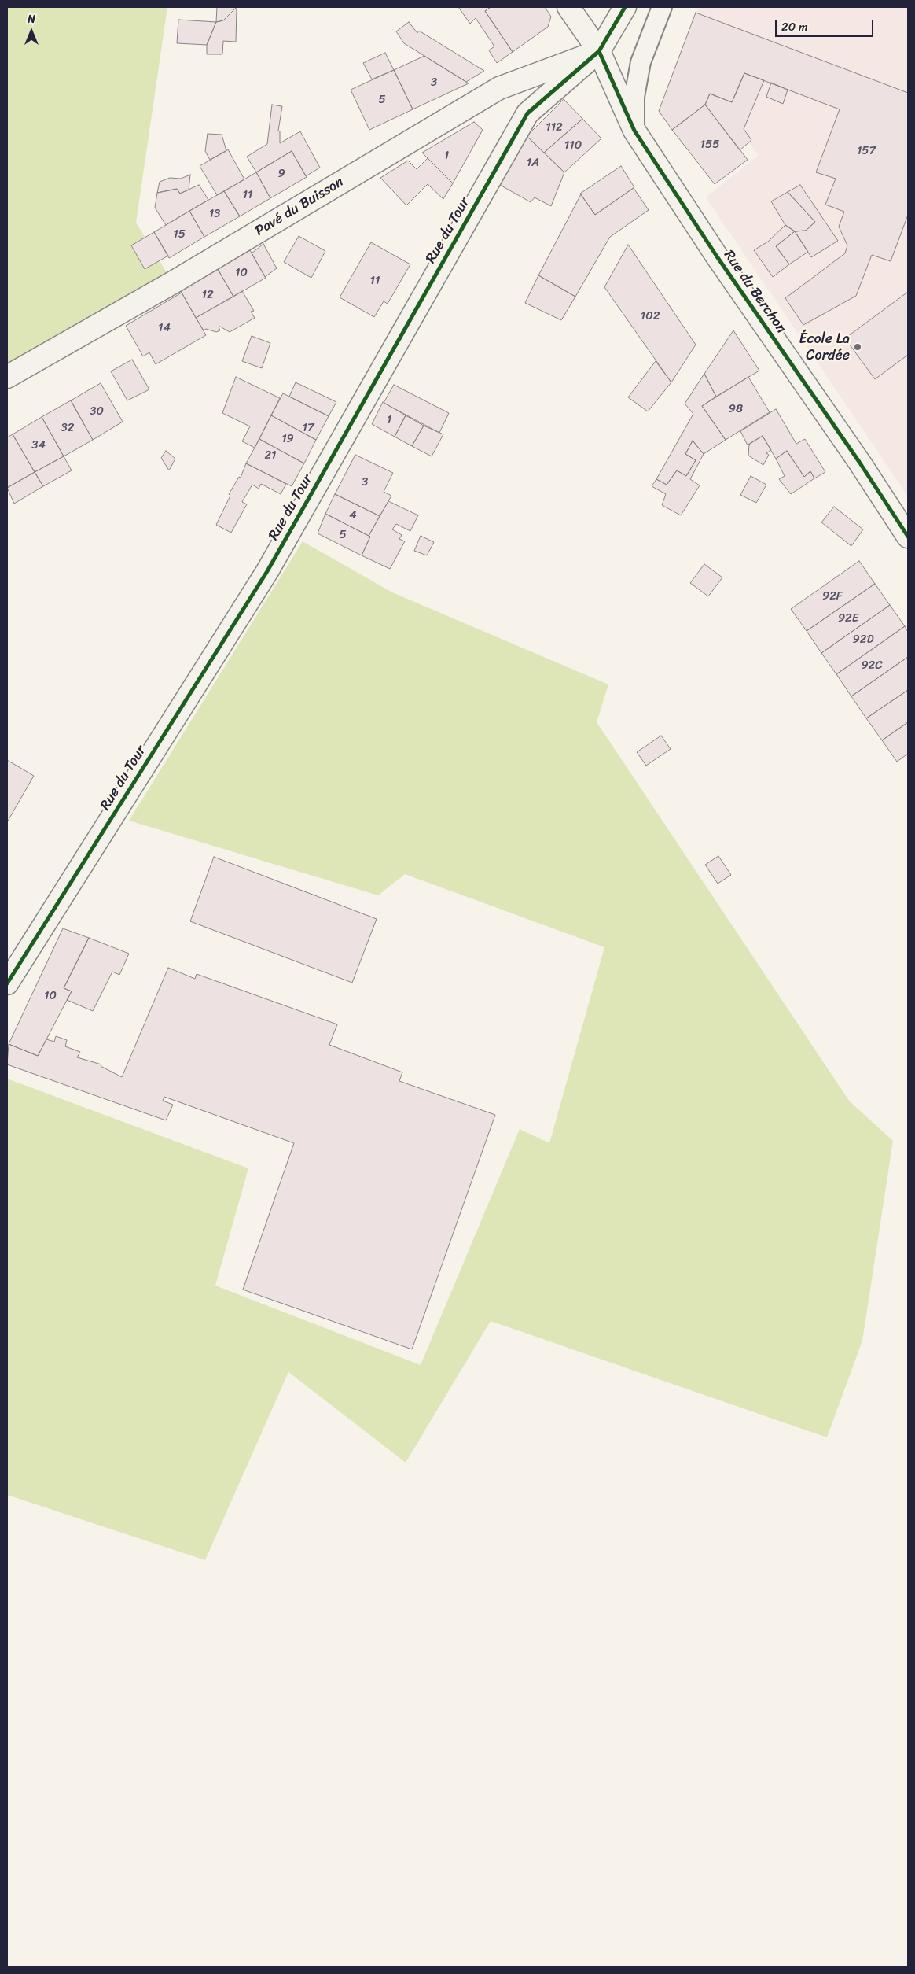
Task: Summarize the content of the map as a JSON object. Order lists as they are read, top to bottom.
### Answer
{
  "streets": {
    "street": ["Pavé du Buisson", "Rue du Tour", "Rue du Berchon"]
  },
  "crossings": [
    ["Pavé du Buisson", "Rue du Tour"],
    ["Pavé du Buisson", "Rue du Berchon"],
    ["Rue du Tour", "Rue du Berchon"]
  ],
  "places": ["École La Cordée"],
  "house_numbers": [
    "3",
    "5",
    "112",
    "155",
    "110",
    "157",
    "1",
    "1A",
    "9",
    "11",
    "13",
    "15",
    "10",
    "11",
    "12",
    "102",
    "14",
    "98",
    "30",
    "1",
    "32",
    "17",
    "19",
    "34",
    "21",
    "3",
    "4",
    "5",
    "92F",
    "92E",
    "92D",
    "92C",
    "10"
  ],
  "scale_bar": "20 m",
  "north": "top"
}
